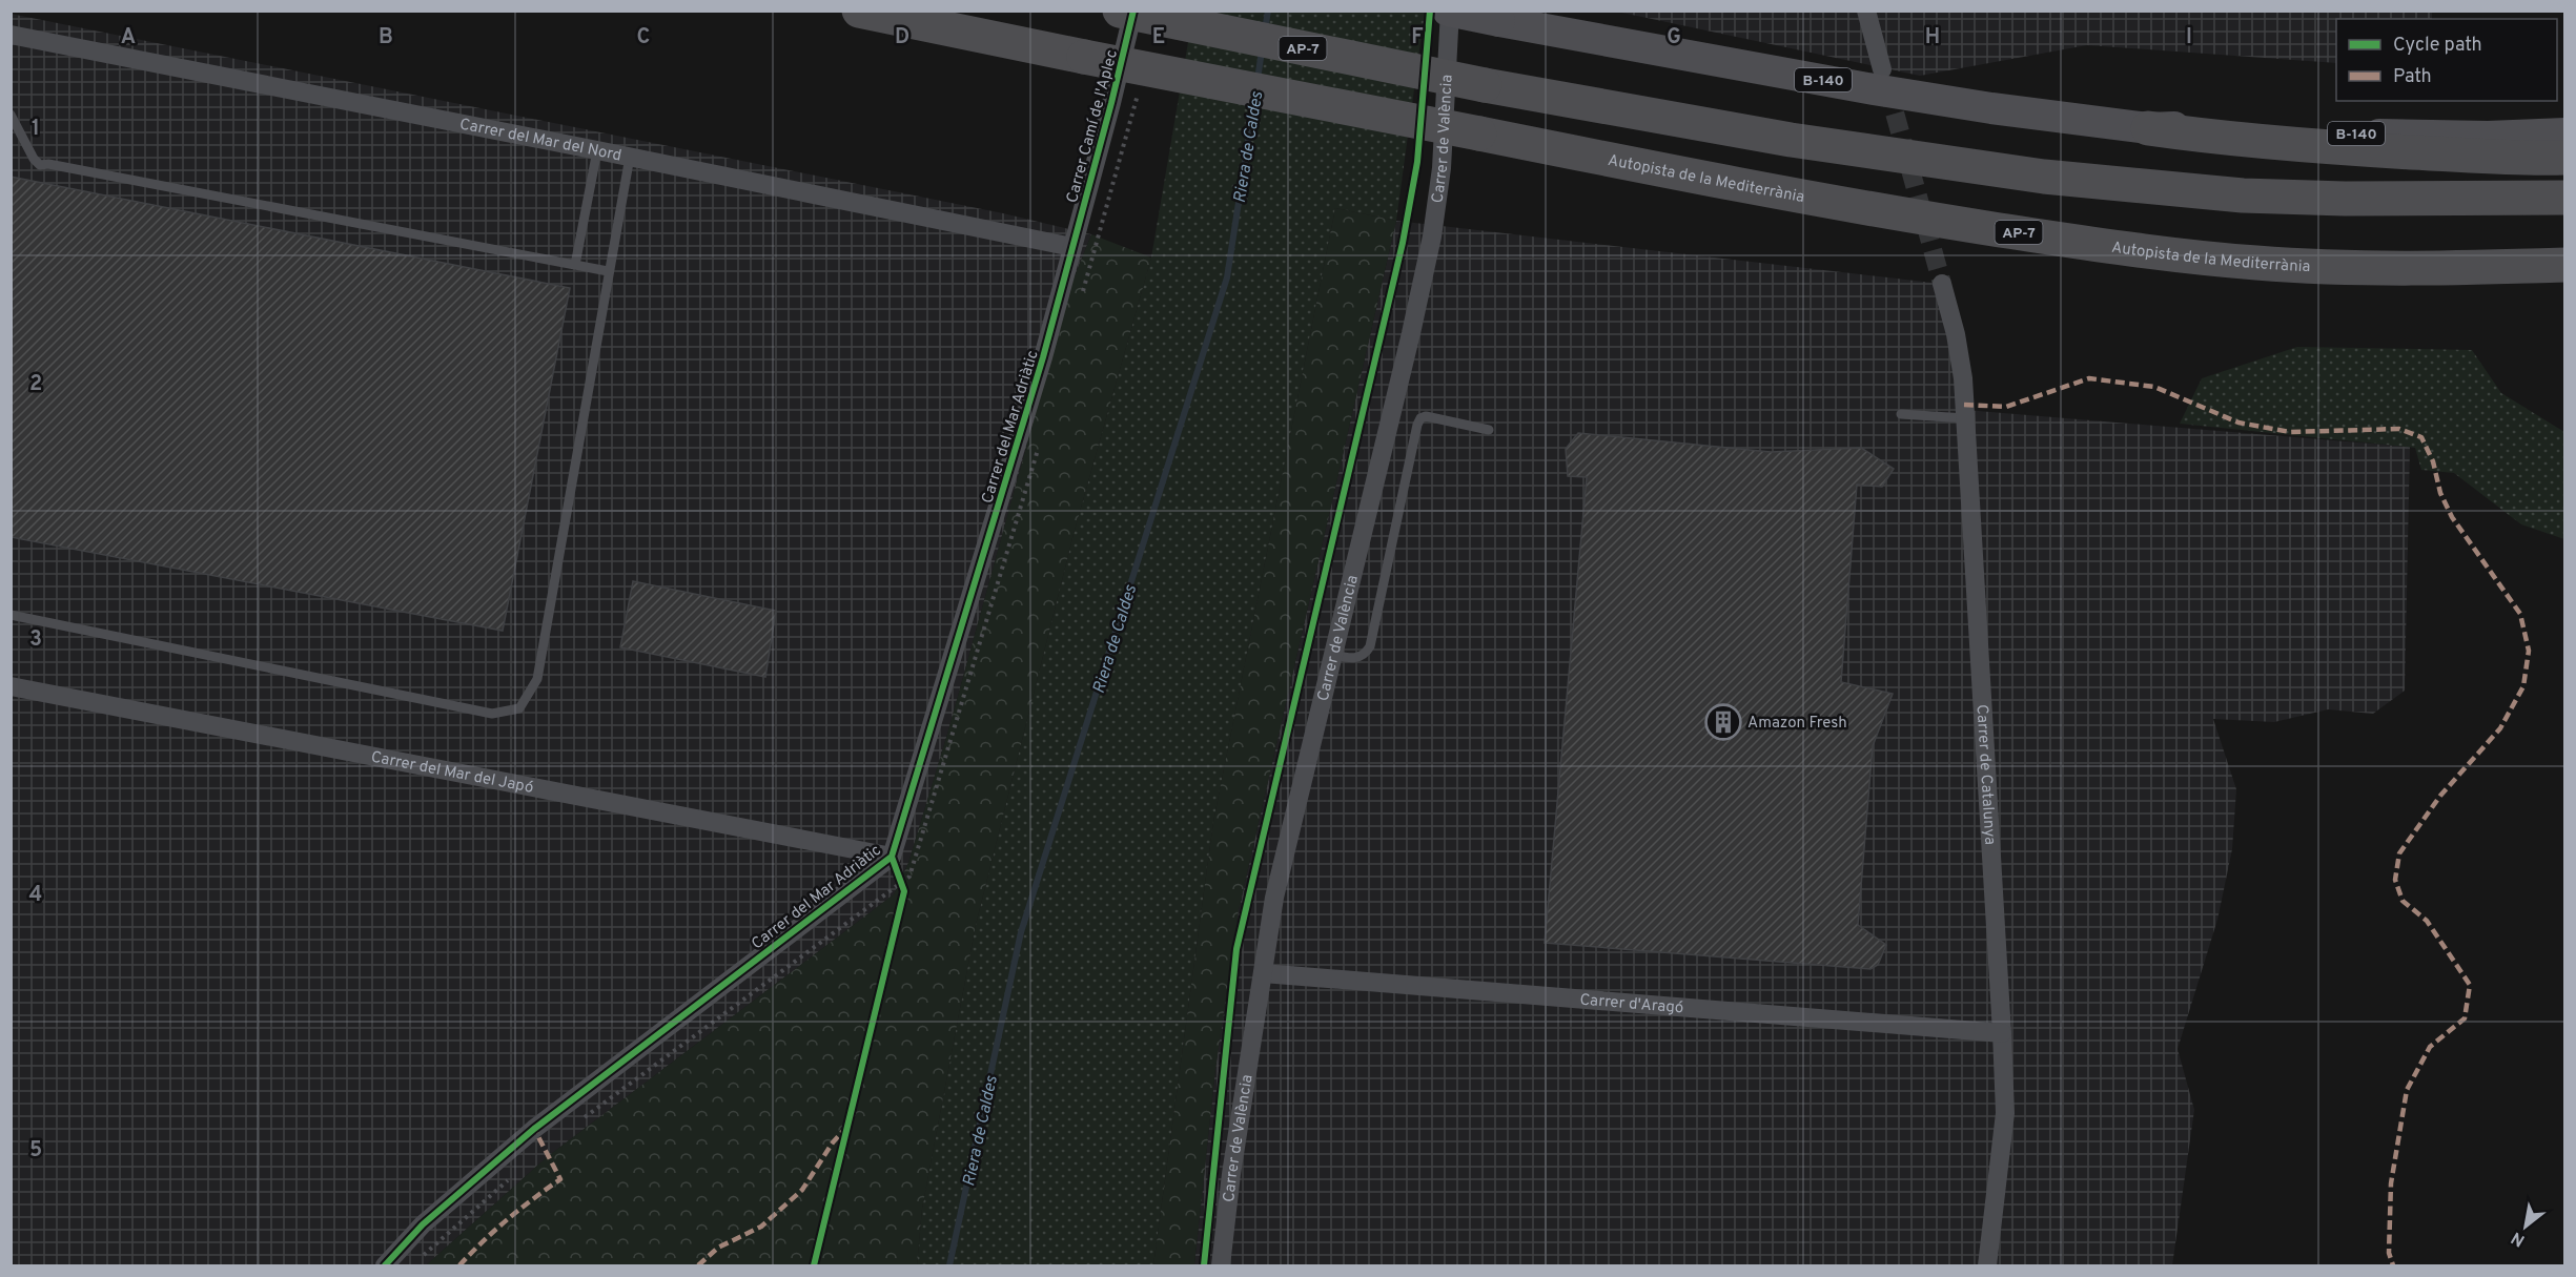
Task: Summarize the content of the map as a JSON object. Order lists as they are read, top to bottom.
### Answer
{
  "streets": {
    "highway": ["AP-7", "B-140", "Autopista de la Mediterrània"],
    "street": [
      "Carrer Camí de l'Aplec",
      "Carrer del Mar del Nord",
      "Carrer de València",
      "Carrer del Mar Adriàtic",
      "Carrer del Mar del Japó",
      "Carrer de Catalunya",
      "Carrer d'Aragó"
    ]
  },
  "crossings": [
    ["B-140", "Carrer de València"],
    ["Carrer Camí de l'Aplec", "Carrer del Mar del Nord"],
    ["Carrer Camí de l'Aplec", "Carrer del Mar Adriàtic"],
    ["Carrer del Mar del Nord", "Carrer del Mar Adriàtic"],
    ["Carrer de València", "Carrer d'Aragó"],
    ["Carrer del Mar Adriàtic", "Carrer del Mar del Japó"],
    ["Carrer de Catalunya", "Carrer d'Aragó"]
  ],
  "water": ["Riera de Caldes"],
  "places": {
    "building": ["Amazon Fresh"]
  },
  "legend": ["Cycle path", "Path"],
  "north": "bottom left",
  "grid": {
    "columns": [
      "A",
      "B",
      "C",
      "D",
      "E",
      "F",
      "G",
      "H",
      "I"
    ],
    "rows": [
      "1",
      "2",
      "3",
      "4",
      "5"
    ]
  }
}
